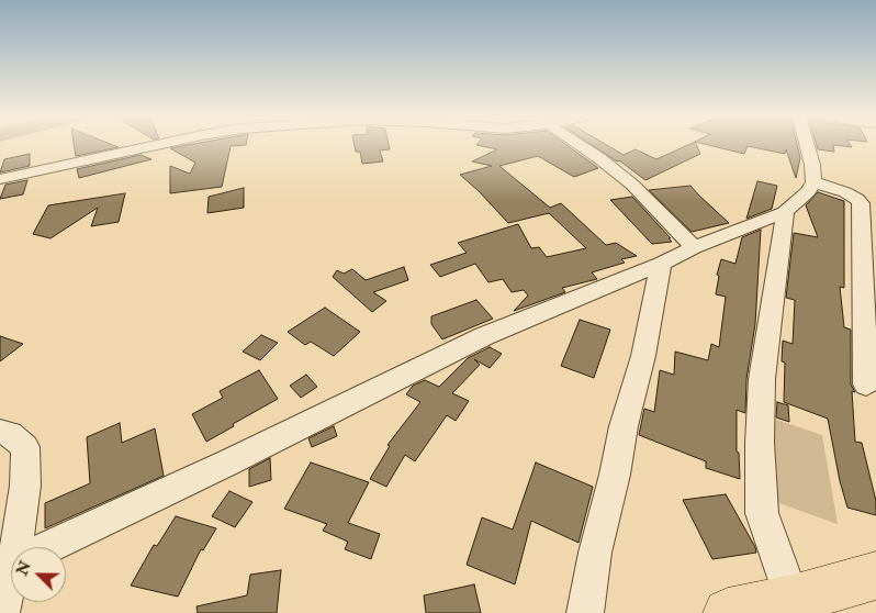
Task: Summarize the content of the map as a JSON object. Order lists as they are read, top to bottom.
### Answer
{
  "north": "top left"
}
